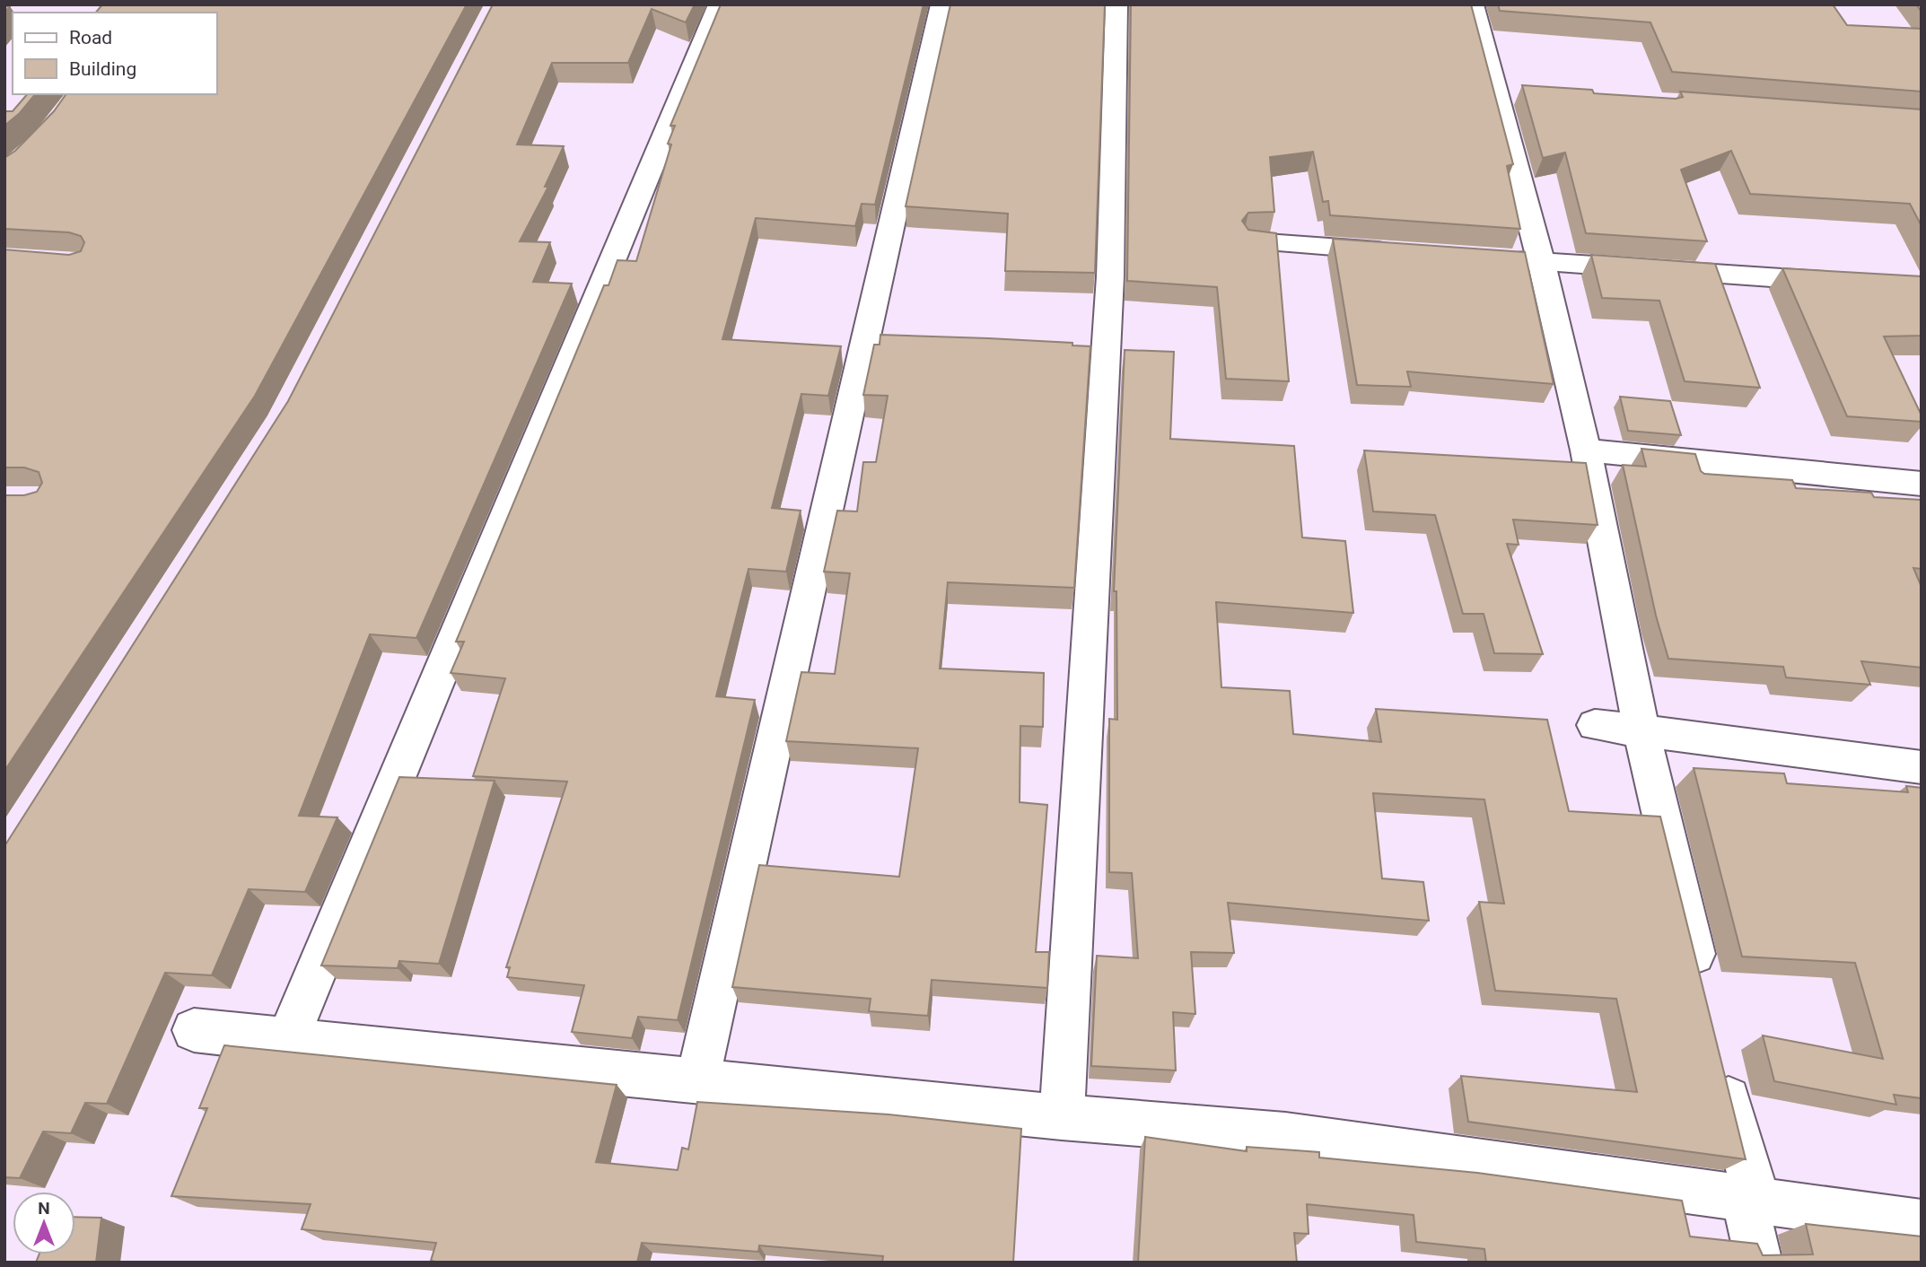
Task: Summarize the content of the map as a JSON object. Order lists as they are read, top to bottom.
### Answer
{
  "legend": ["Road", "Building"],
  "north": "top"
}
